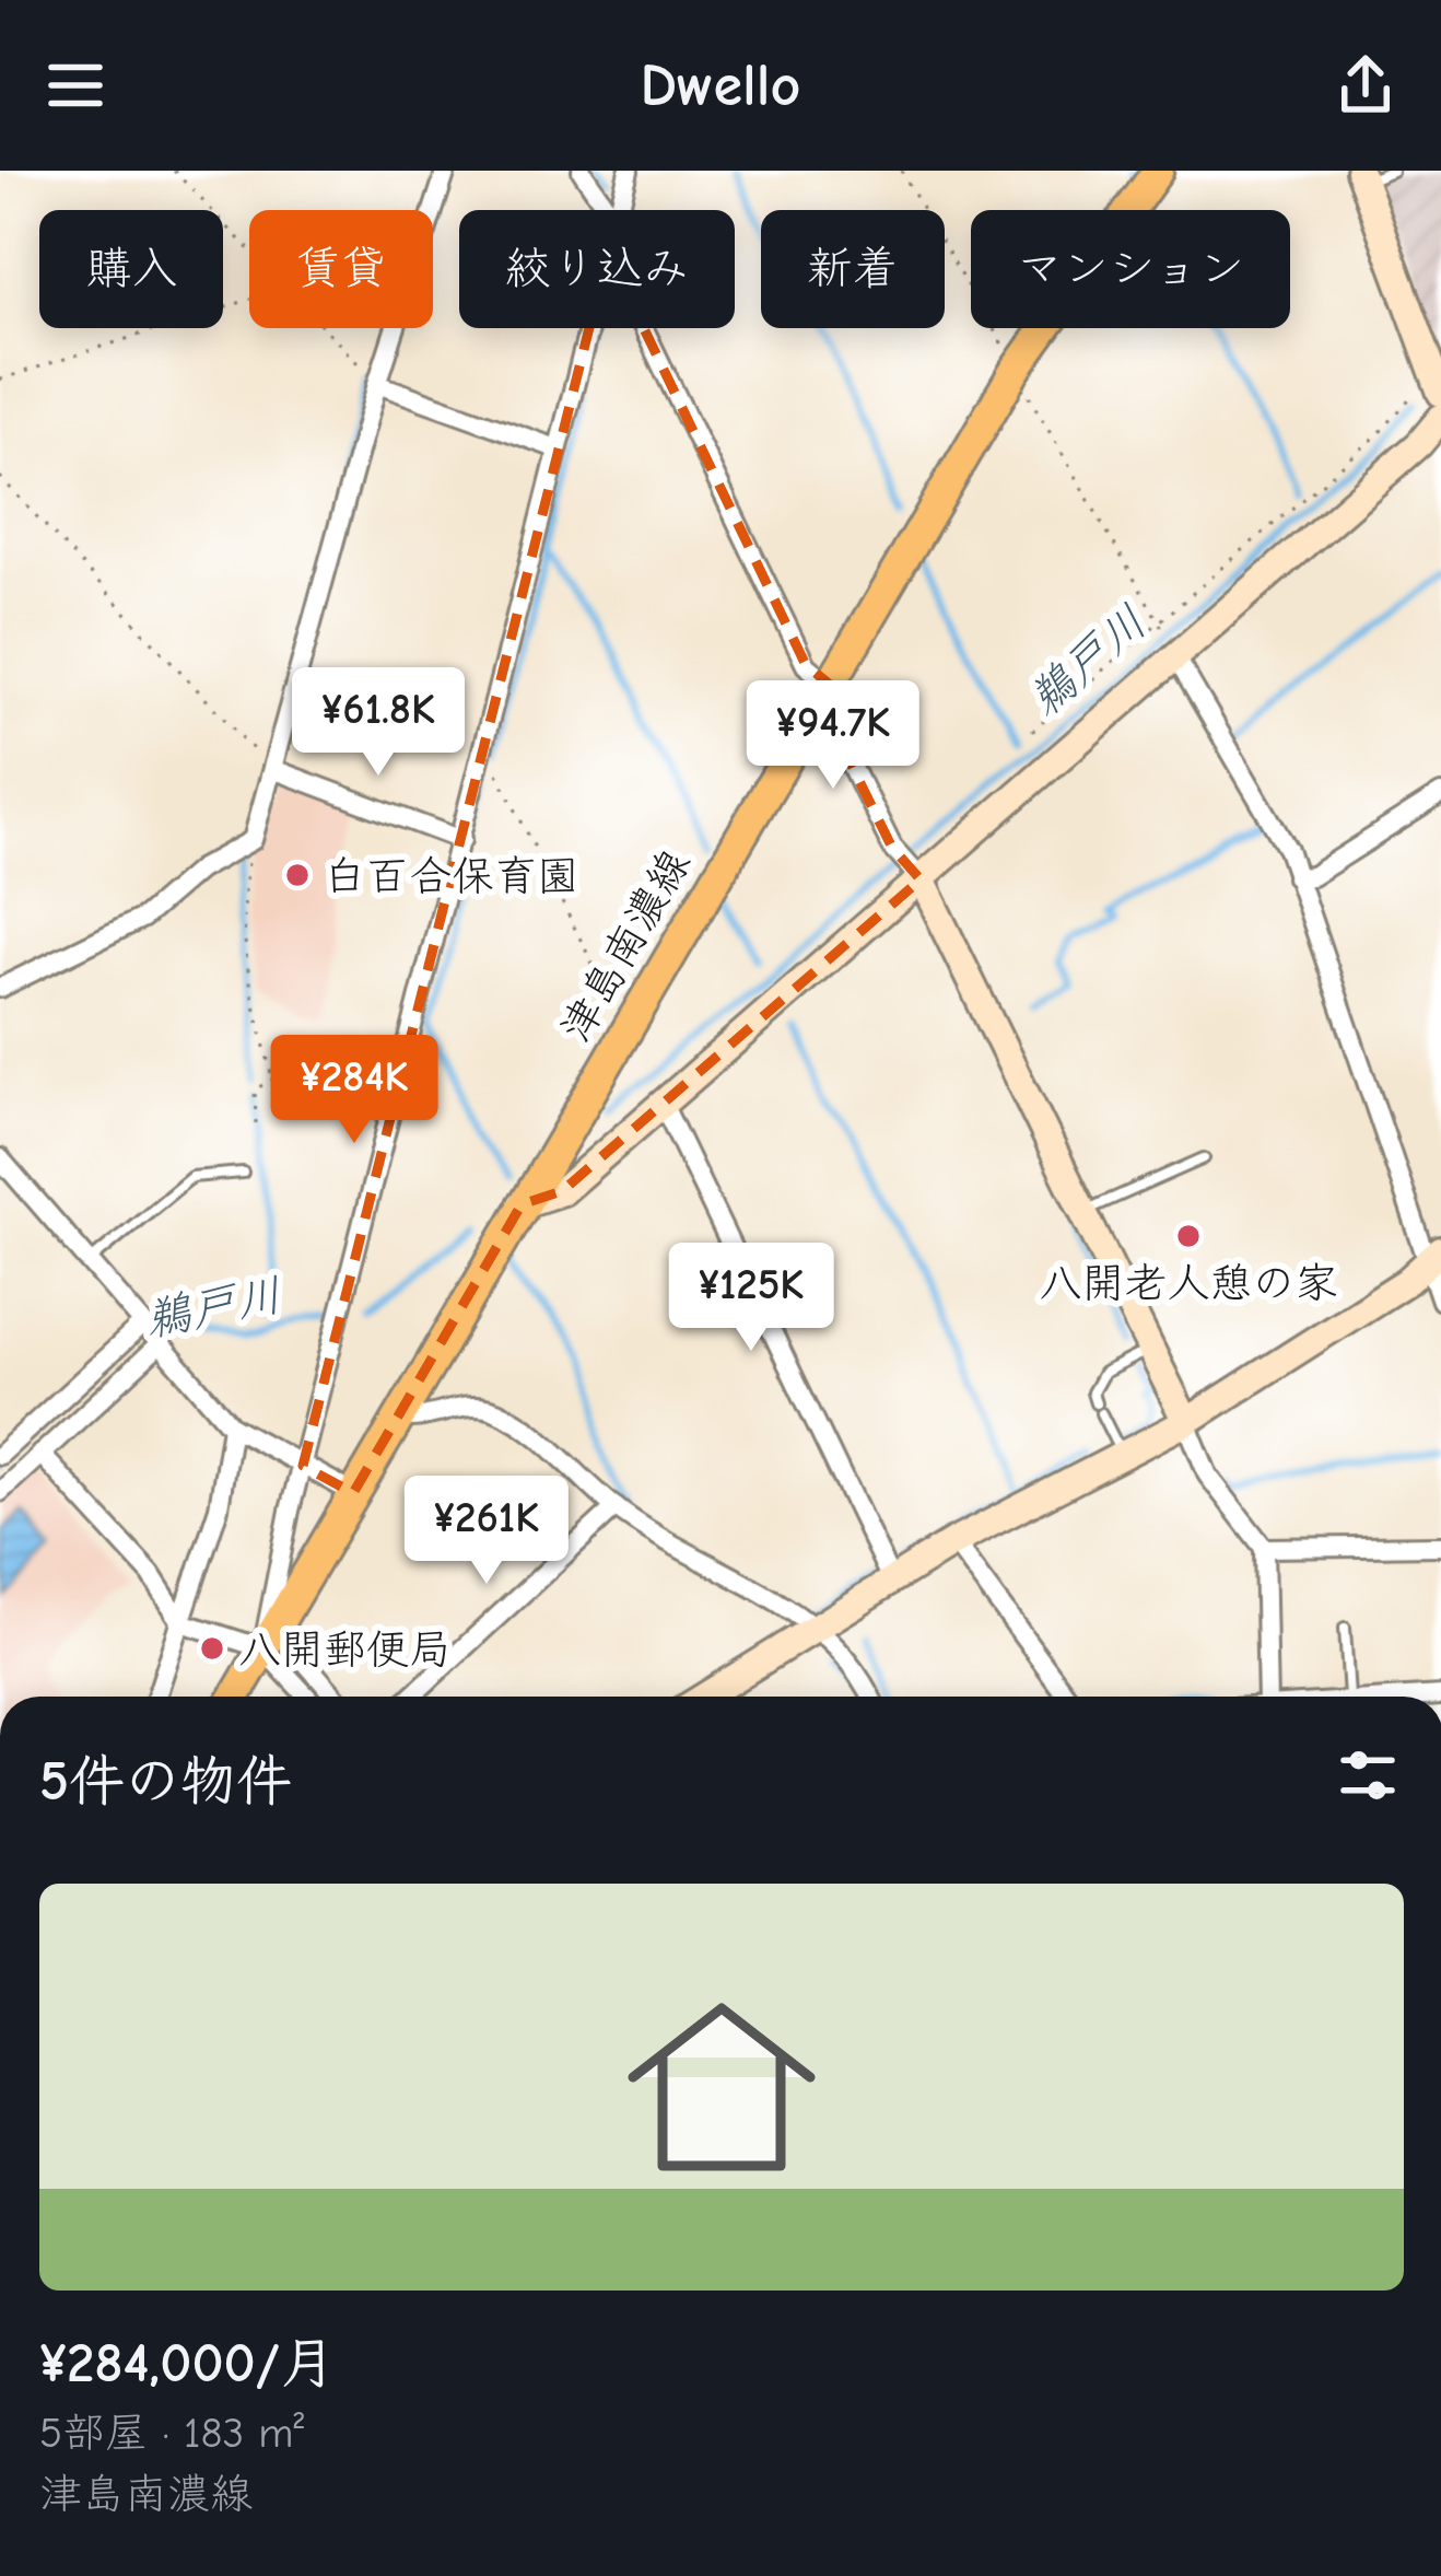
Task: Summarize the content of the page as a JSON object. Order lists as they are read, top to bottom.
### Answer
{
  "streets": {
    "main road": ["津島南濃線"]
  },
  "water": ["鵜戸川"],
  "places": ["白百合保育園", "八開老人憩の家", "八開郵便局"],
  "page": {
    "header": "Dwello",
    "chip": [
      "購入",
      "賃貸",
      "絞り込み",
      "新着",
      "マンション"
    ],
    "price": [
      "¥61.8K",
      "¥94.7K",
      "¥284K",
      "¥125K",
      "¥261K"
    ],
    "heading": "5件の物件",
    "list": [
      {
        "name": "¥284,000/月",
        "note": "5部屋 · 183 m² · 津島南濃線"
      }
    ]
  }
}
